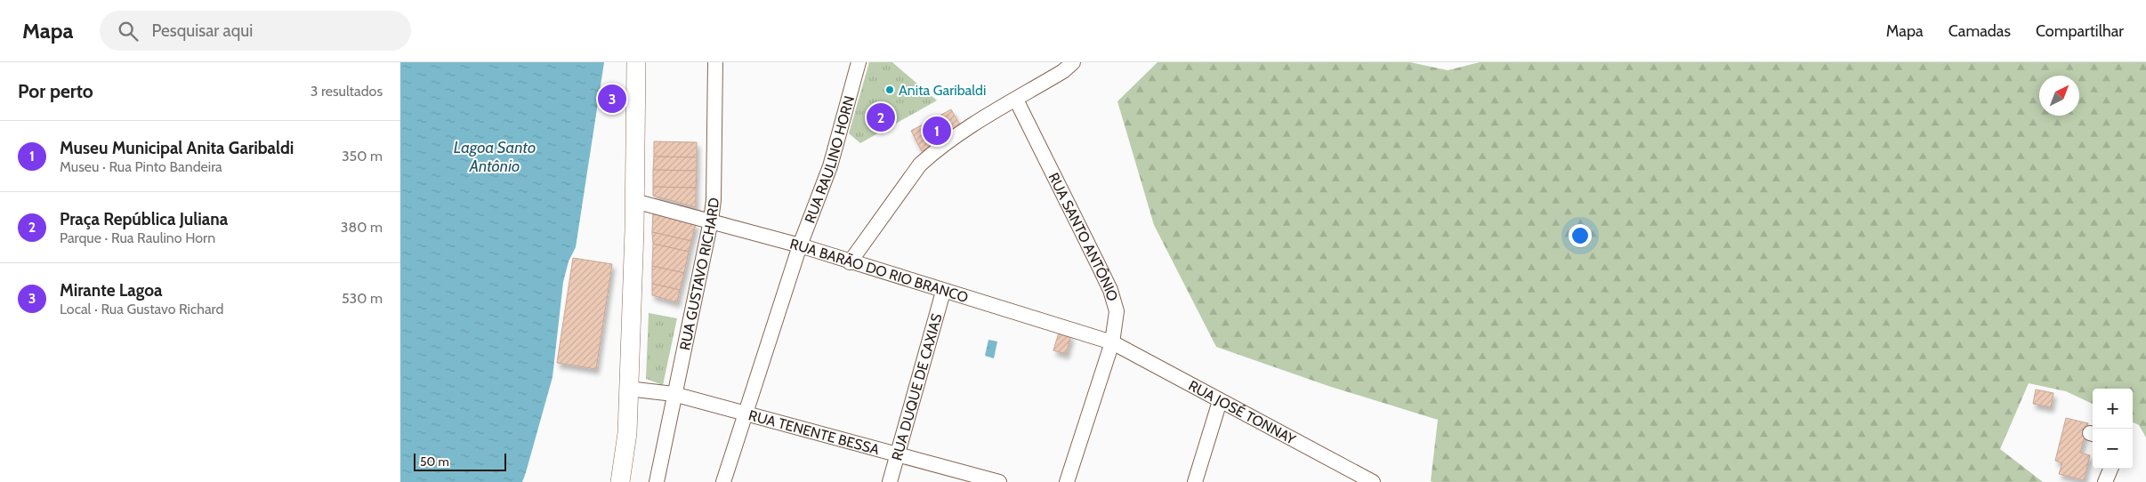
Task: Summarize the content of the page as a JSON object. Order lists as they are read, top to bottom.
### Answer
{
  "streets": {
    "street": [
      "RUA RAULINO HORN",
      "RUA SANTO ANTÔNIO",
      "RUA BARÃO DO RIO BRANCO",
      "RUA GUSTAVO RICHARD",
      "RUA DUQUE DE CAXIAS",
      "RUA JOSÉ TONNAY",
      "RUA TENENTE BESSA"
    ]
  },
  "crossings": [
    ["RUA RAULINO HORN", "RUA BARÃO DO RIO BRANCO"],
    ["RUA RAULINO HORN", "RUA TENENTE BESSA"],
    ["RUA SANTO ANTÔNIO", "RUA BARÃO DO RIO BRANCO"],
    ["RUA SANTO ANTÔNIO", "RUA JOSÉ TONNAY"],
    ["RUA BARÃO DO RIO BRANCO", "RUA GUSTAVO RICHARD"],
    ["RUA BARÃO DO RIO BRANCO", "RUA DUQUE DE CAXIAS"],
    ["RUA BARÃO DO RIO BRANCO", "RUA JOSÉ TONNAY"],
    ["RUA GUSTAVO RICHARD", "RUA TENENTE BESSA"],
    ["RUA DUQUE DE CAXIAS", "RUA TENENTE BESSA"]
  ],
  "water": ["Lagoa Santo Antônio"],
  "places": ["Anita Garibaldi"],
  "scale_bar": "50 m",
  "north": "top right",
  "page": {
    "header": "Mapa",
    "search": "Pesquisar aqui",
    "nav": ["Mapa", "Camadas", "Compartilhar"],
    "heading": ["Por perto", "3 resultados"],
    "pins": ["3", "2", "1"],
    "list": [
      {
        "mark": "1",
        "name": "Museu Municipal Anita Garibaldi",
        "note": "Museu · Rua Pinto Bandeira",
        "value": "350 m"
      },
      {
        "mark": "2",
        "name": "Praça República Juliana",
        "note": "Parque · Rua Raulino Horn",
        "value": "380 m"
      },
      {
        "mark": "3",
        "name": "Mirante Lagoa",
        "note": "Local · Rua Gustavo Richard",
        "value": "530 m"
      }
    ],
    "map_buttons": ["+", "−"],
    "scale": "50 m"
  }
}
